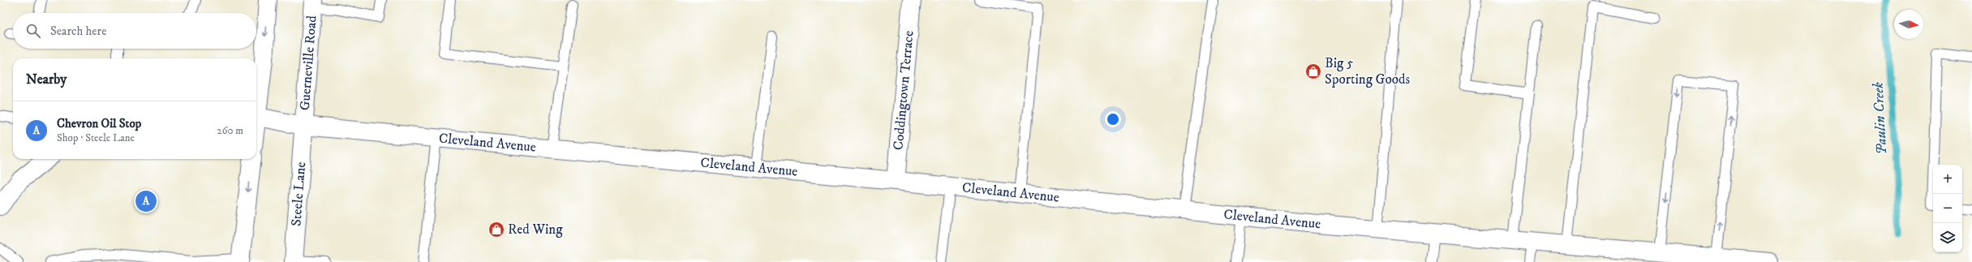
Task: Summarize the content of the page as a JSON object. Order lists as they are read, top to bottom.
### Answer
{
  "streets": {
    "main road": [
      "Guerneville Road",
      "Coddingtown Terrace",
      "Cleveland Avenue",
      "Steele Lane"
    ]
  },
  "crossings": [
    ["Guerneville Road", "Cleveland Avenue"],
    ["Guerneville Road", "Steele Lane"],
    ["Coddingtown Terrace", "Cleveland Avenue"],
    ["Cleveland Avenue", "Steele Lane"]
  ],
  "water": ["Paulin Creek"],
  "places": {
    "shop": ["Big 5 Sporting Goods", "Red Wing"]
  },
  "north": "right",
  "page": {
    "search": "Search here",
    "heading": "Nearby",
    "list": [
      {
        "mark": "A",
        "name": "Chevron Oil Stop",
        "note": "Shop · Steele Lane",
        "value": "260 m"
      }
    ],
    "map_buttons": ["+", "−"],
    "pins": "A"
  }
}
